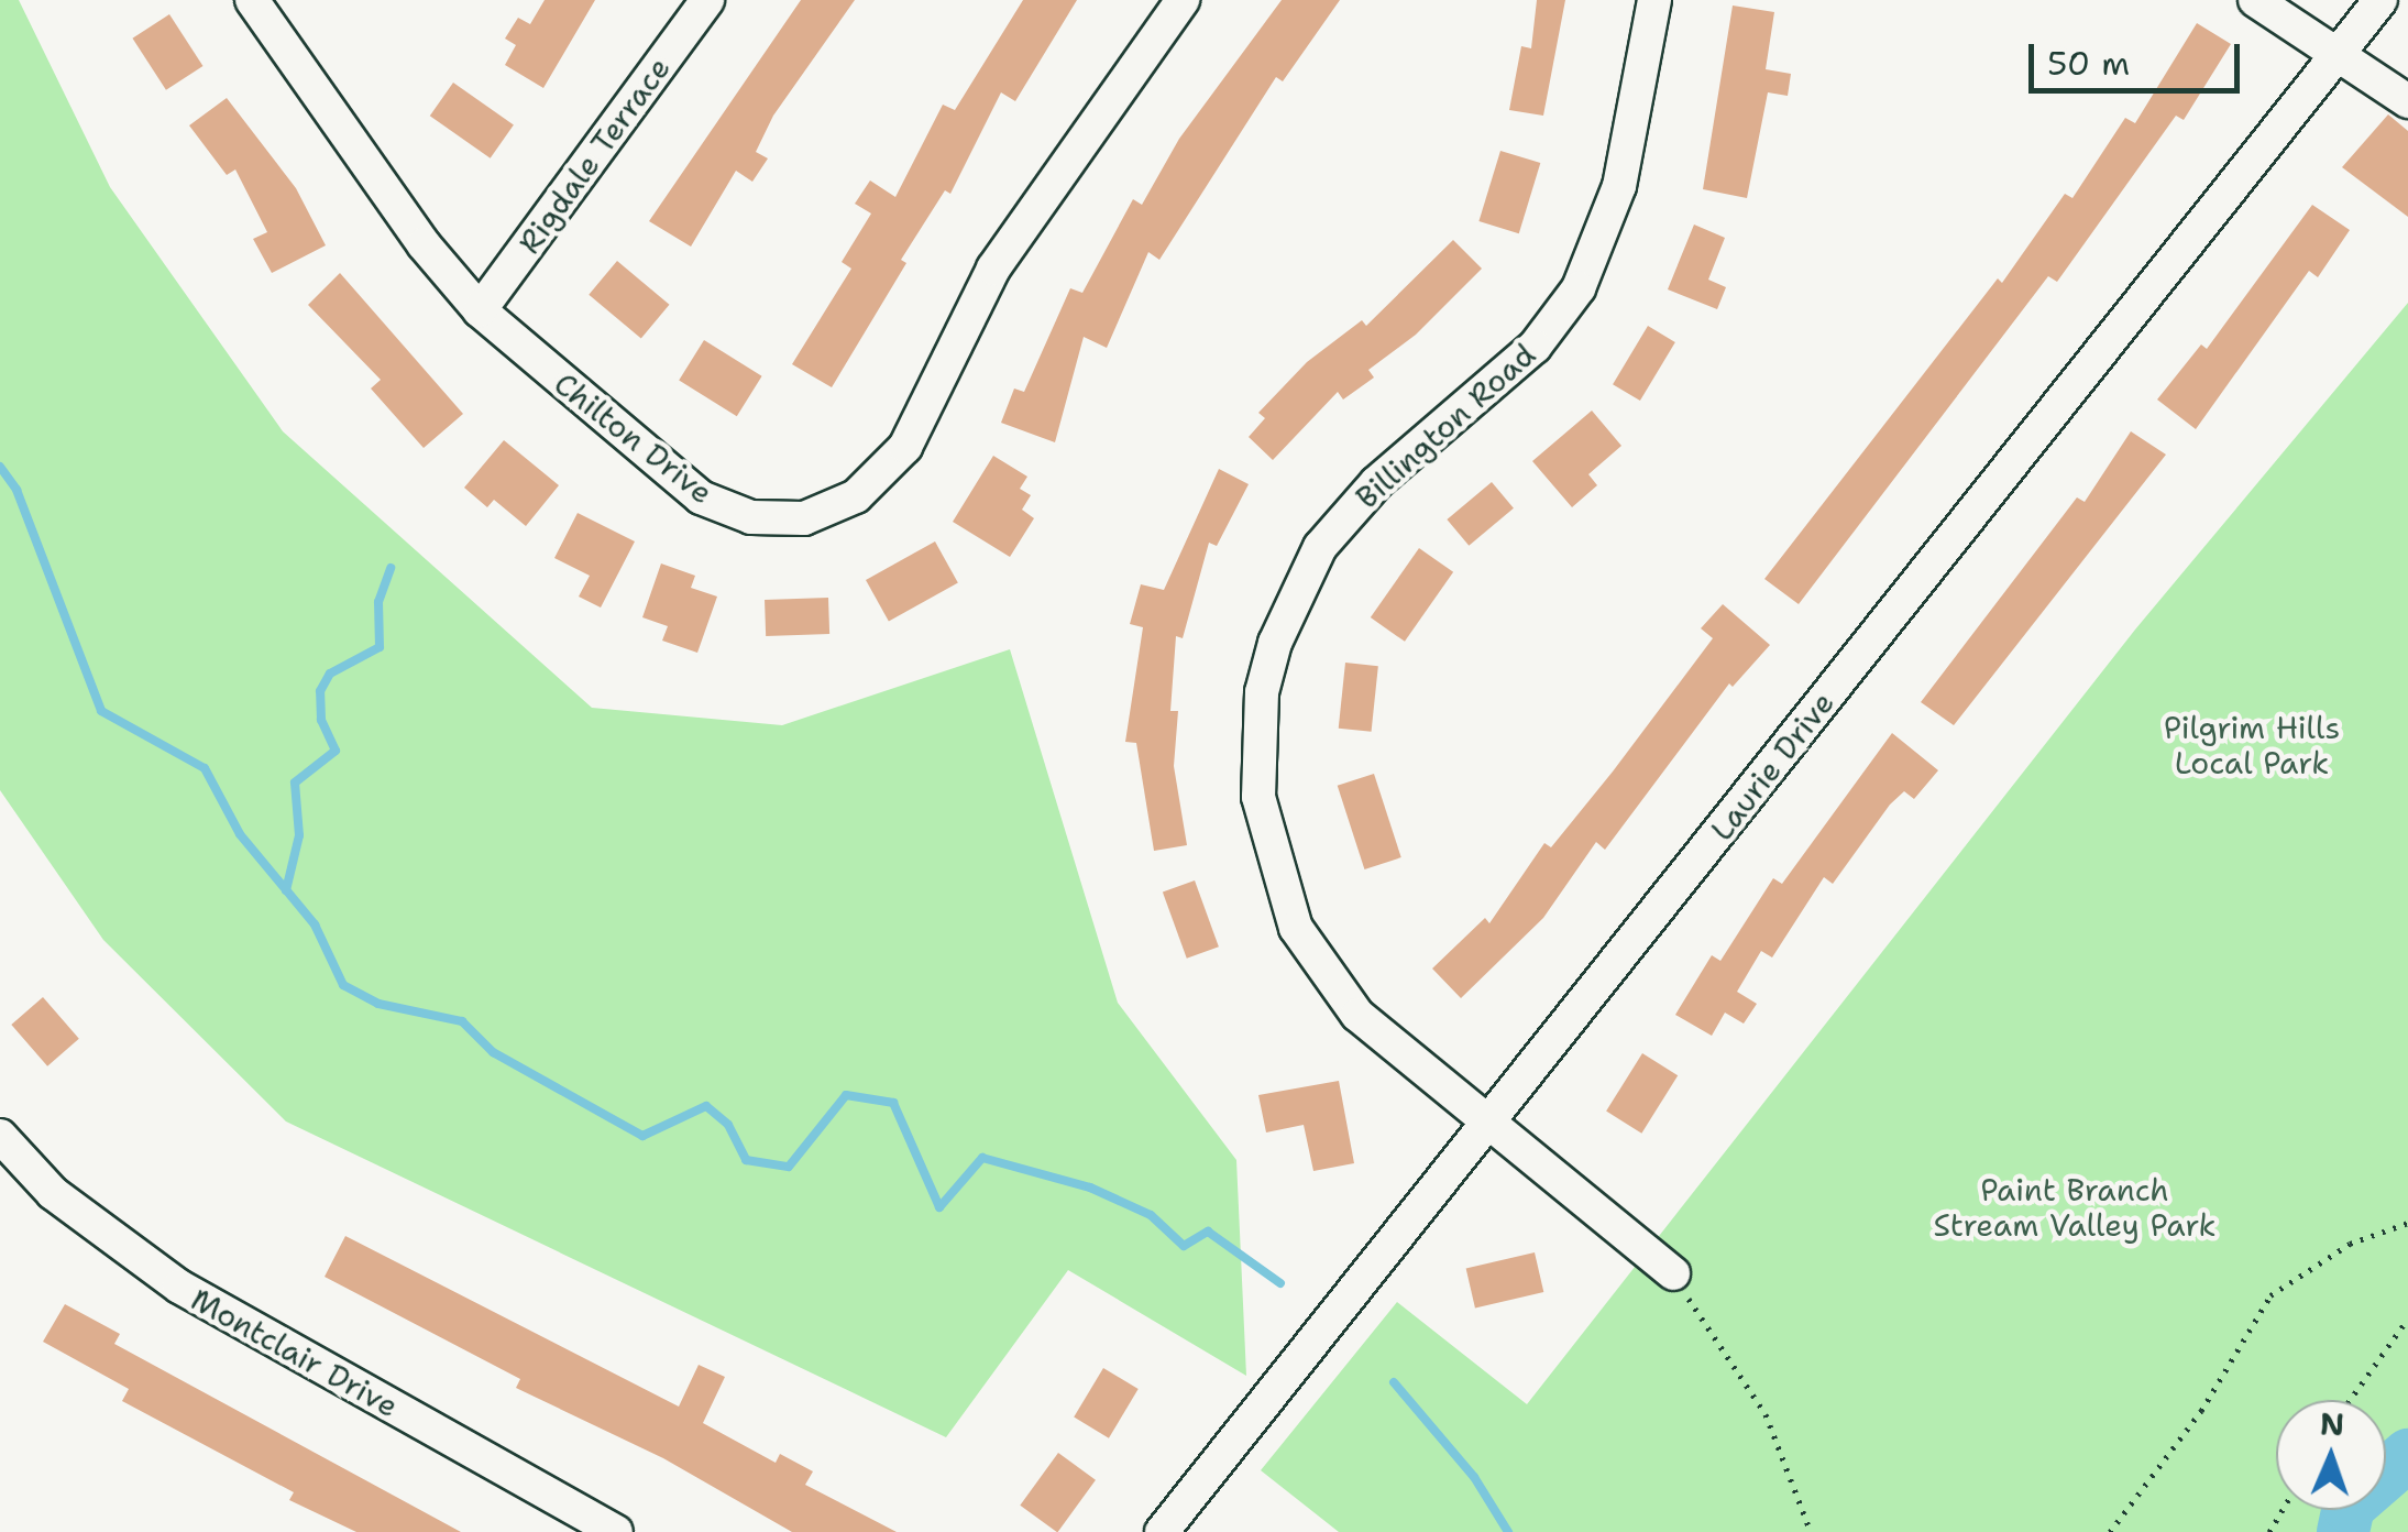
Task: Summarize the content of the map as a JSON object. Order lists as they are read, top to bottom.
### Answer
{
  "streets": {
    "street": [
      "Rigdale Terrace",
      "Billington Road",
      "Chilton Drive",
      "Laurie Drive",
      "Montclair Drive"
    ]
  },
  "crossings": [
    ["Rigdale Terrace", "Chilton Drive"],
    ["Billington Road", "Laurie Drive"]
  ],
  "parks": ["Pilgrim Hills Local Park", "Paint Branch Stream Valley Park"],
  "scale_bar": "50 m",
  "north": "top"
}
